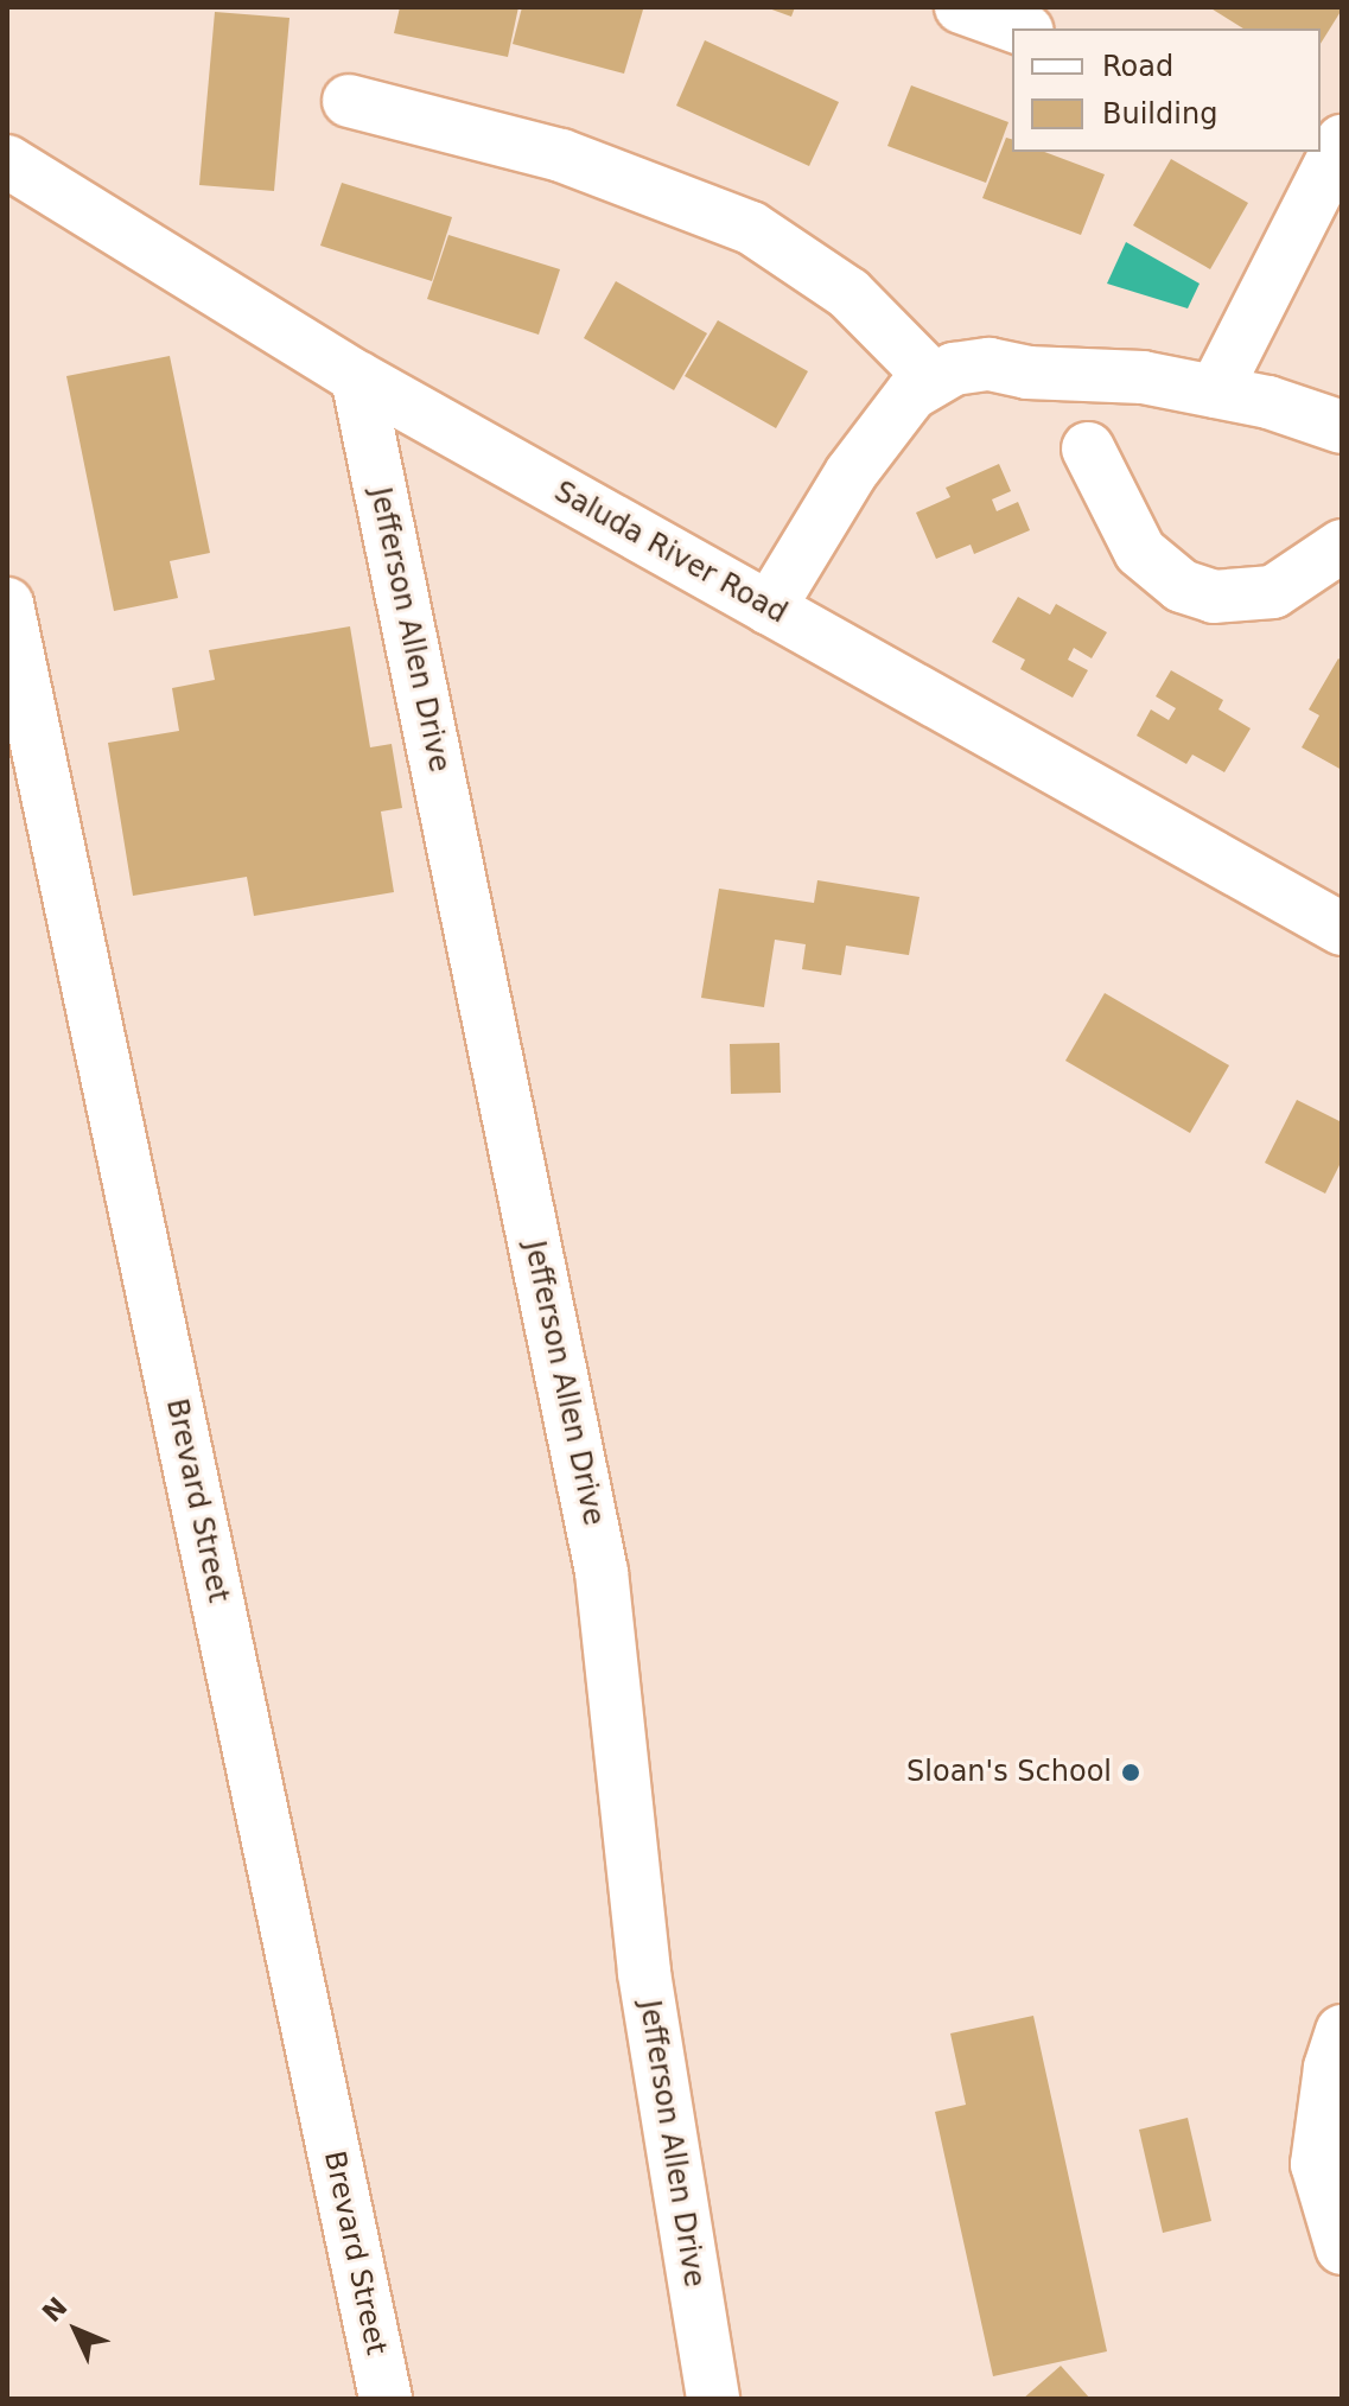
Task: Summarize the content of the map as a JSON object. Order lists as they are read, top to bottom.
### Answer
{
  "streets": {
    "street": ["Saluda River Road", "Jefferson Allen Drive", "Brevard Street"]
  },
  "crossings": [
    ["Saluda River Road", "Jefferson Allen Drive"]
  ],
  "places": ["Sloan's School"],
  "legend": ["Road", "Building"],
  "north": "top left"
}
